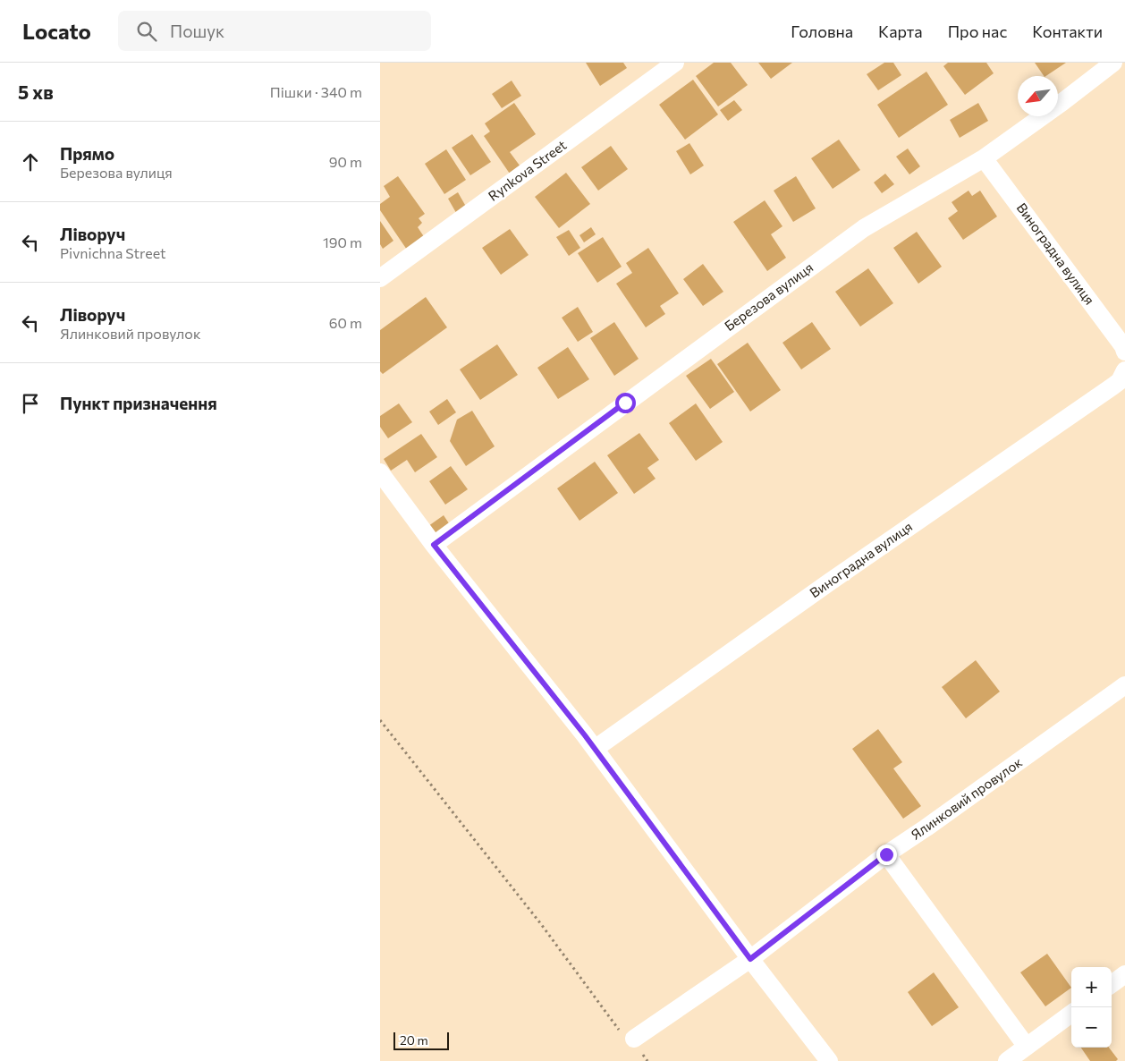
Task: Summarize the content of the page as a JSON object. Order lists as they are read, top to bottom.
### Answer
{
  "streets": {
    "street": [
      "Rynkova Street",
      "Виноградна вулиця",
      "Березова вулиця",
      "Ялинковий провулок"
    ]
  },
  "crossings": [
    ["Виноградна вулиця", "Березова вулиця"]
  ],
  "scale_bar": "20 m",
  "north": "bottom left",
  "page": {
    "header": "Locato",
    "search": "Пошук",
    "nav": [
      "Головна",
      "Карта",
      "Про нас",
      "Контакти"
    ],
    "heading": ["5 хв", "Пішки · 340 m"],
    "list": [
      ["Прямо", "Березова вулиця", "90 m"],
      ["Ліворуч", "Pivnichna Street", "190 m"],
      ["Ліворуч", "Ялинковий провулок", "60 m"],
      "Пункт призначення"
    ],
    "map_buttons": ["+", "−"],
    "scale": "20 m"
  }
}
